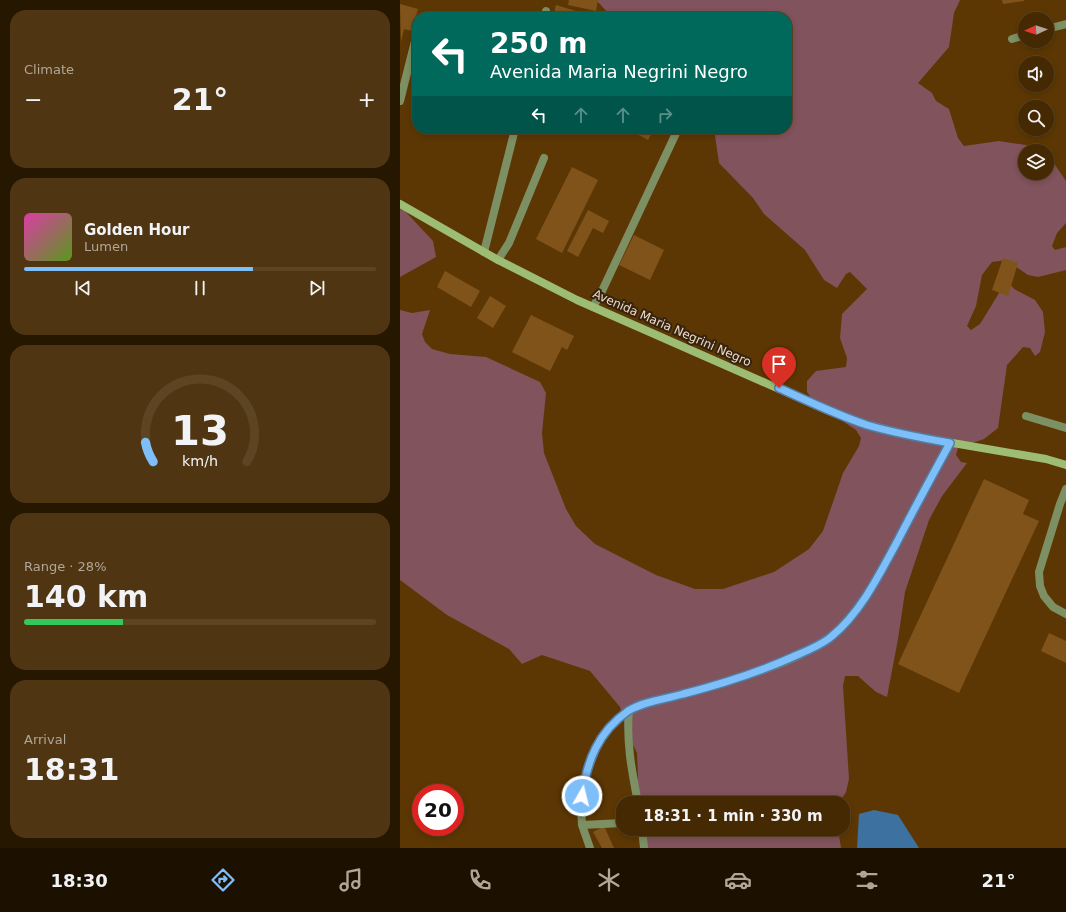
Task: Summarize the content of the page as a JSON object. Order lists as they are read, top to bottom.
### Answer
{
  "streets": {
    "street": ["Avenida Maria Negrini Negro"]
  },
  "north": "left",
  "page": {
    "tile": [
      "Climate",
      ["Range · 28%", "140 km"],
      ["Arrival", "18:31"]
    ],
    "turn": ["250 m", "Avenida Maria Negrini Negro"],
    "heat": ["−", "21°", "+"],
    "song": ["Golden Hour", "Lumen"],
    "limit": "20",
    "trip": "18:31 · 1 min · 330 m",
    "tabs": ["18:30", "21°"],
    "gauge": ["13", "km/h"]
  }
}
